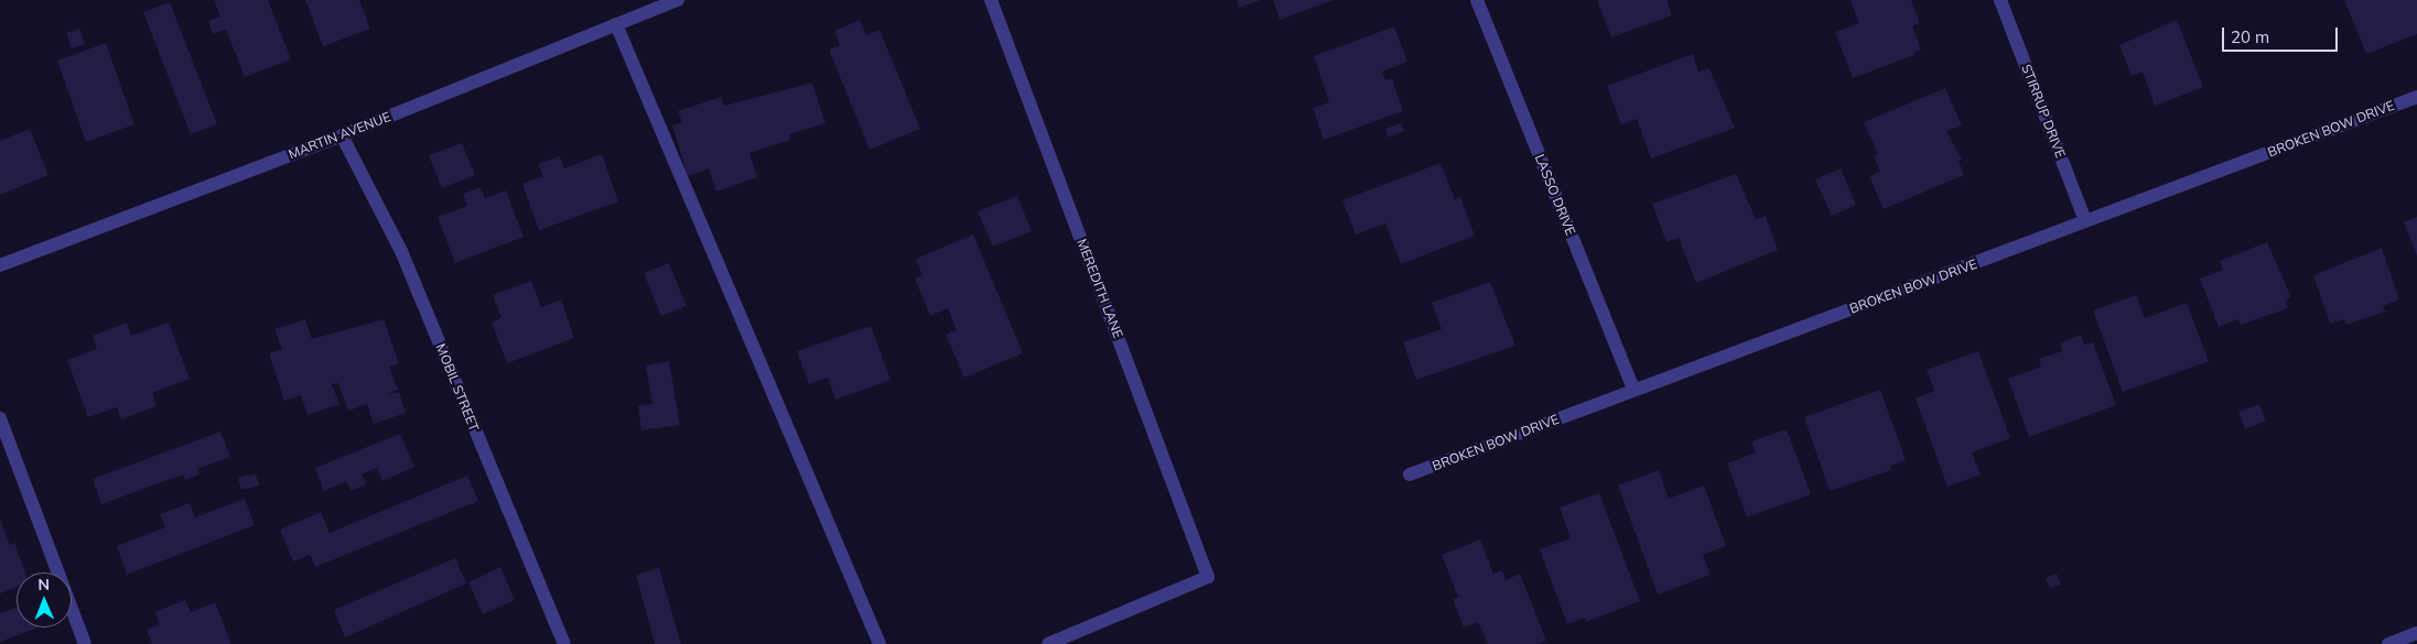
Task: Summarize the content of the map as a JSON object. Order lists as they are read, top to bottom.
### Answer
{
  "streets": {
    "street": [
      "STIRRUP DRIVE",
      "BROKEN BOW DRIVE",
      "MARTIN AVENUE",
      "LASSO DRIVE",
      "MEREDITH LANE",
      "MOBIL STREET"
    ]
  },
  "crossings": [
    ["STIRRUP DRIVE", "BROKEN BOW DRIVE"],
    ["BROKEN BOW DRIVE", "LASSO DRIVE"],
    ["MARTIN AVENUE", "MOBIL STREET"]
  ],
  "scale_bar": "20 m",
  "north": "top"
}
